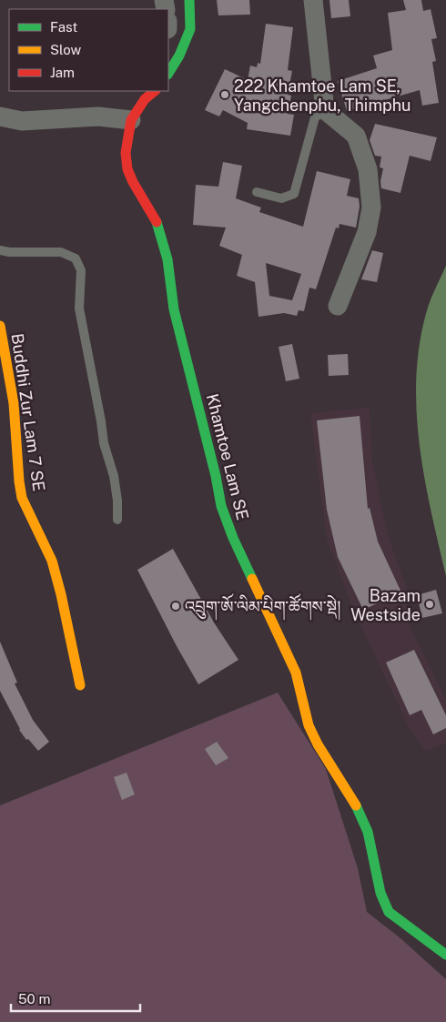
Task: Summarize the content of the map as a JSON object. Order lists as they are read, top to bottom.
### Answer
{
  "streets": {
    "main road": ["Buddhi Zur Lam 7 SE", "Khamtoe Lam SE"]
  },
  "places": ["222 Khamtoe Lam SE, Yangchenphu, Thimphu", "Bazam Westside", "འབྲུག་ཨོ་ལིམ་པིག་ཚོགས་སྡེ།"],
  "legend": ["Fast", "Slow", "Jam"],
  "scale_bar": "50 m"
}
